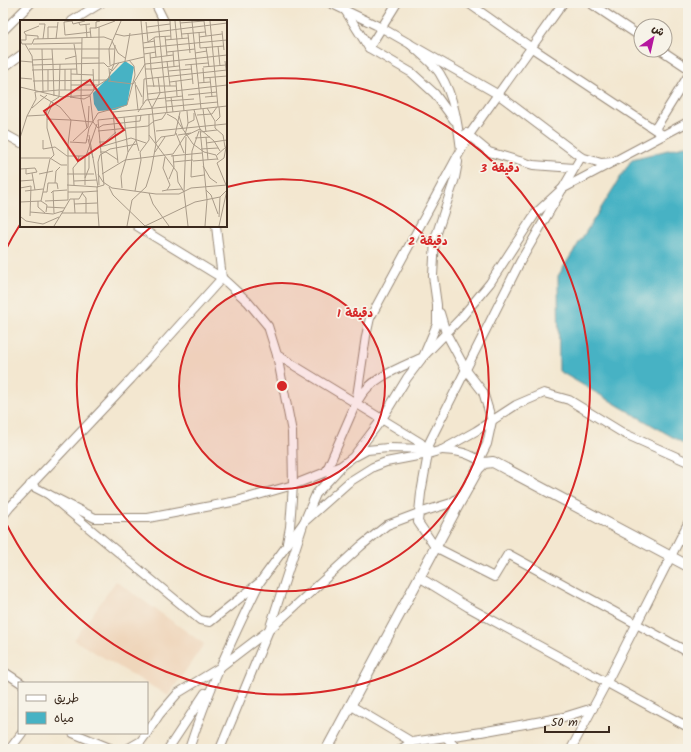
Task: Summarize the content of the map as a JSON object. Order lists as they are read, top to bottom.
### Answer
{
  "legend": ["طريق", "مياه"],
  "scale_bar": "50 m",
  "north": "top right",
  "rings": ["3 دقيقة", "2 دقيقة", "1 دقيقة"]
}
